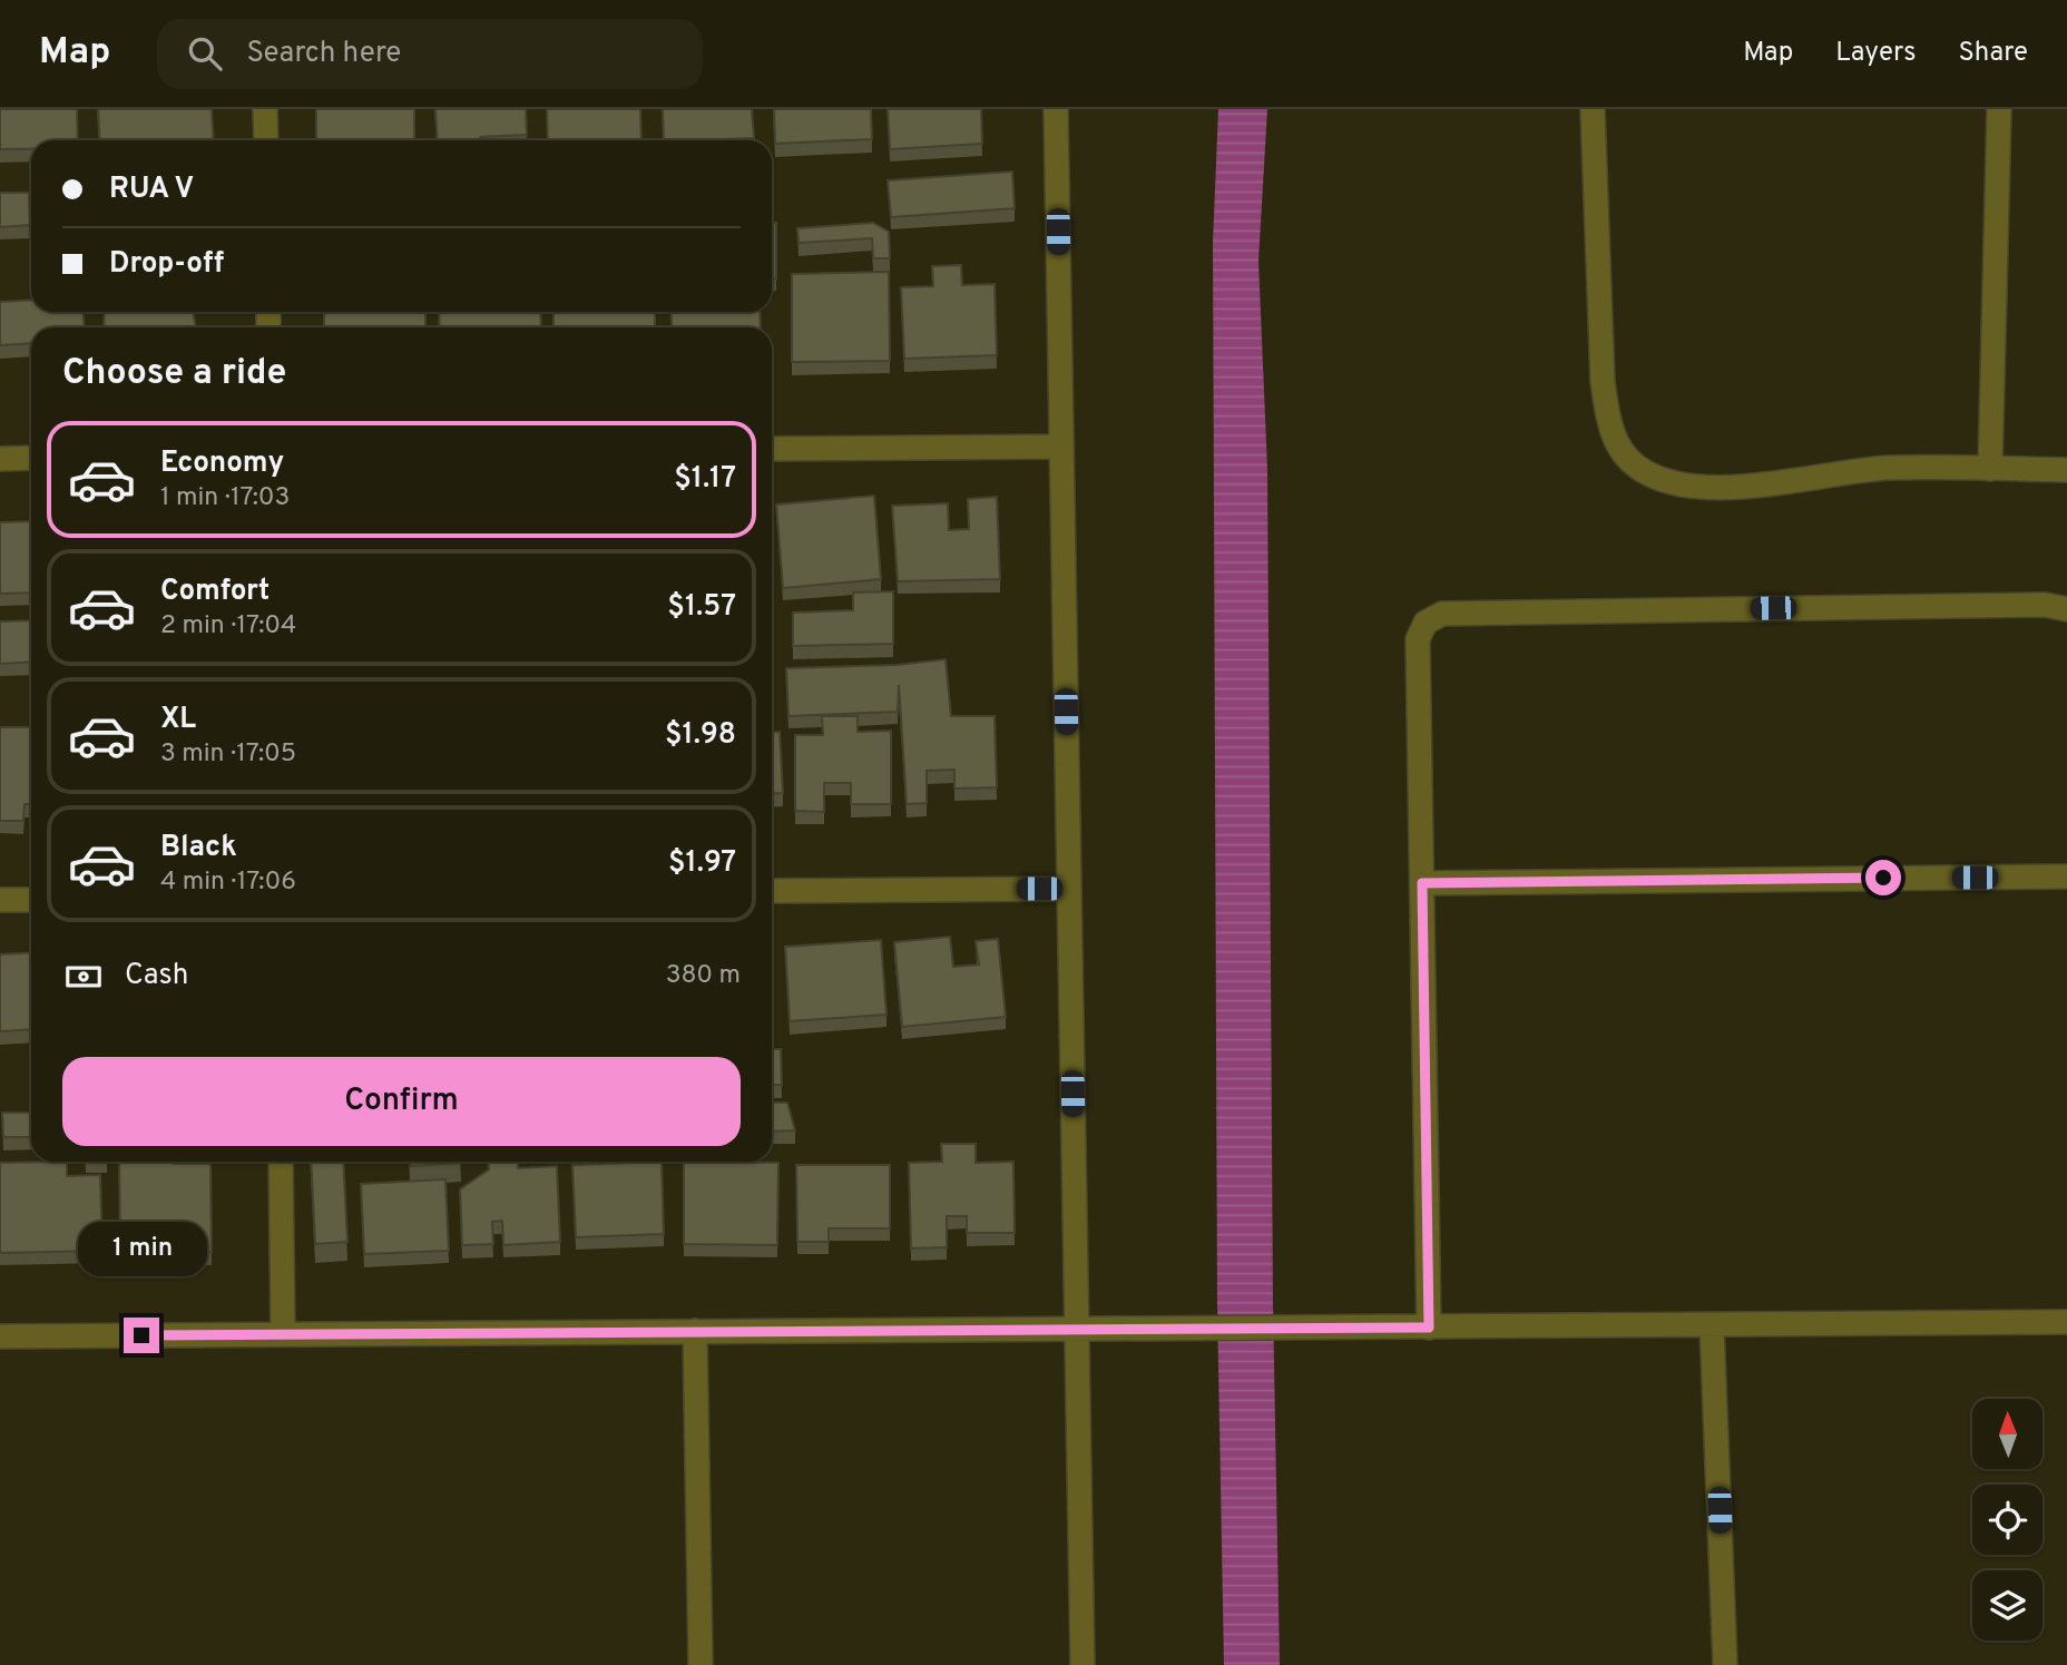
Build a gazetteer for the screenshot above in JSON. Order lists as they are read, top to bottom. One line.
{"north":"top","page":{"header":"Map","search":"Search here","nav":["Map","Layers","Share"],"banner":["RUA V","Drop-off"],"heading":"Choose a ride","list":[{"name":"Economy","note":"1 min · 17:03","value":"$1.17"},{"name":"Comfort","note":"2 min · 17:04","value":"$1.57"},{"name":"XL","note":"3 min · 17:05","value":"$1.98"},{"name":"Black","note":"4 min · 17:06","value":"$1.97"}],"pay":["Cash","380 m"],"buttons":"Confirm","bubble":"1 min"}}
